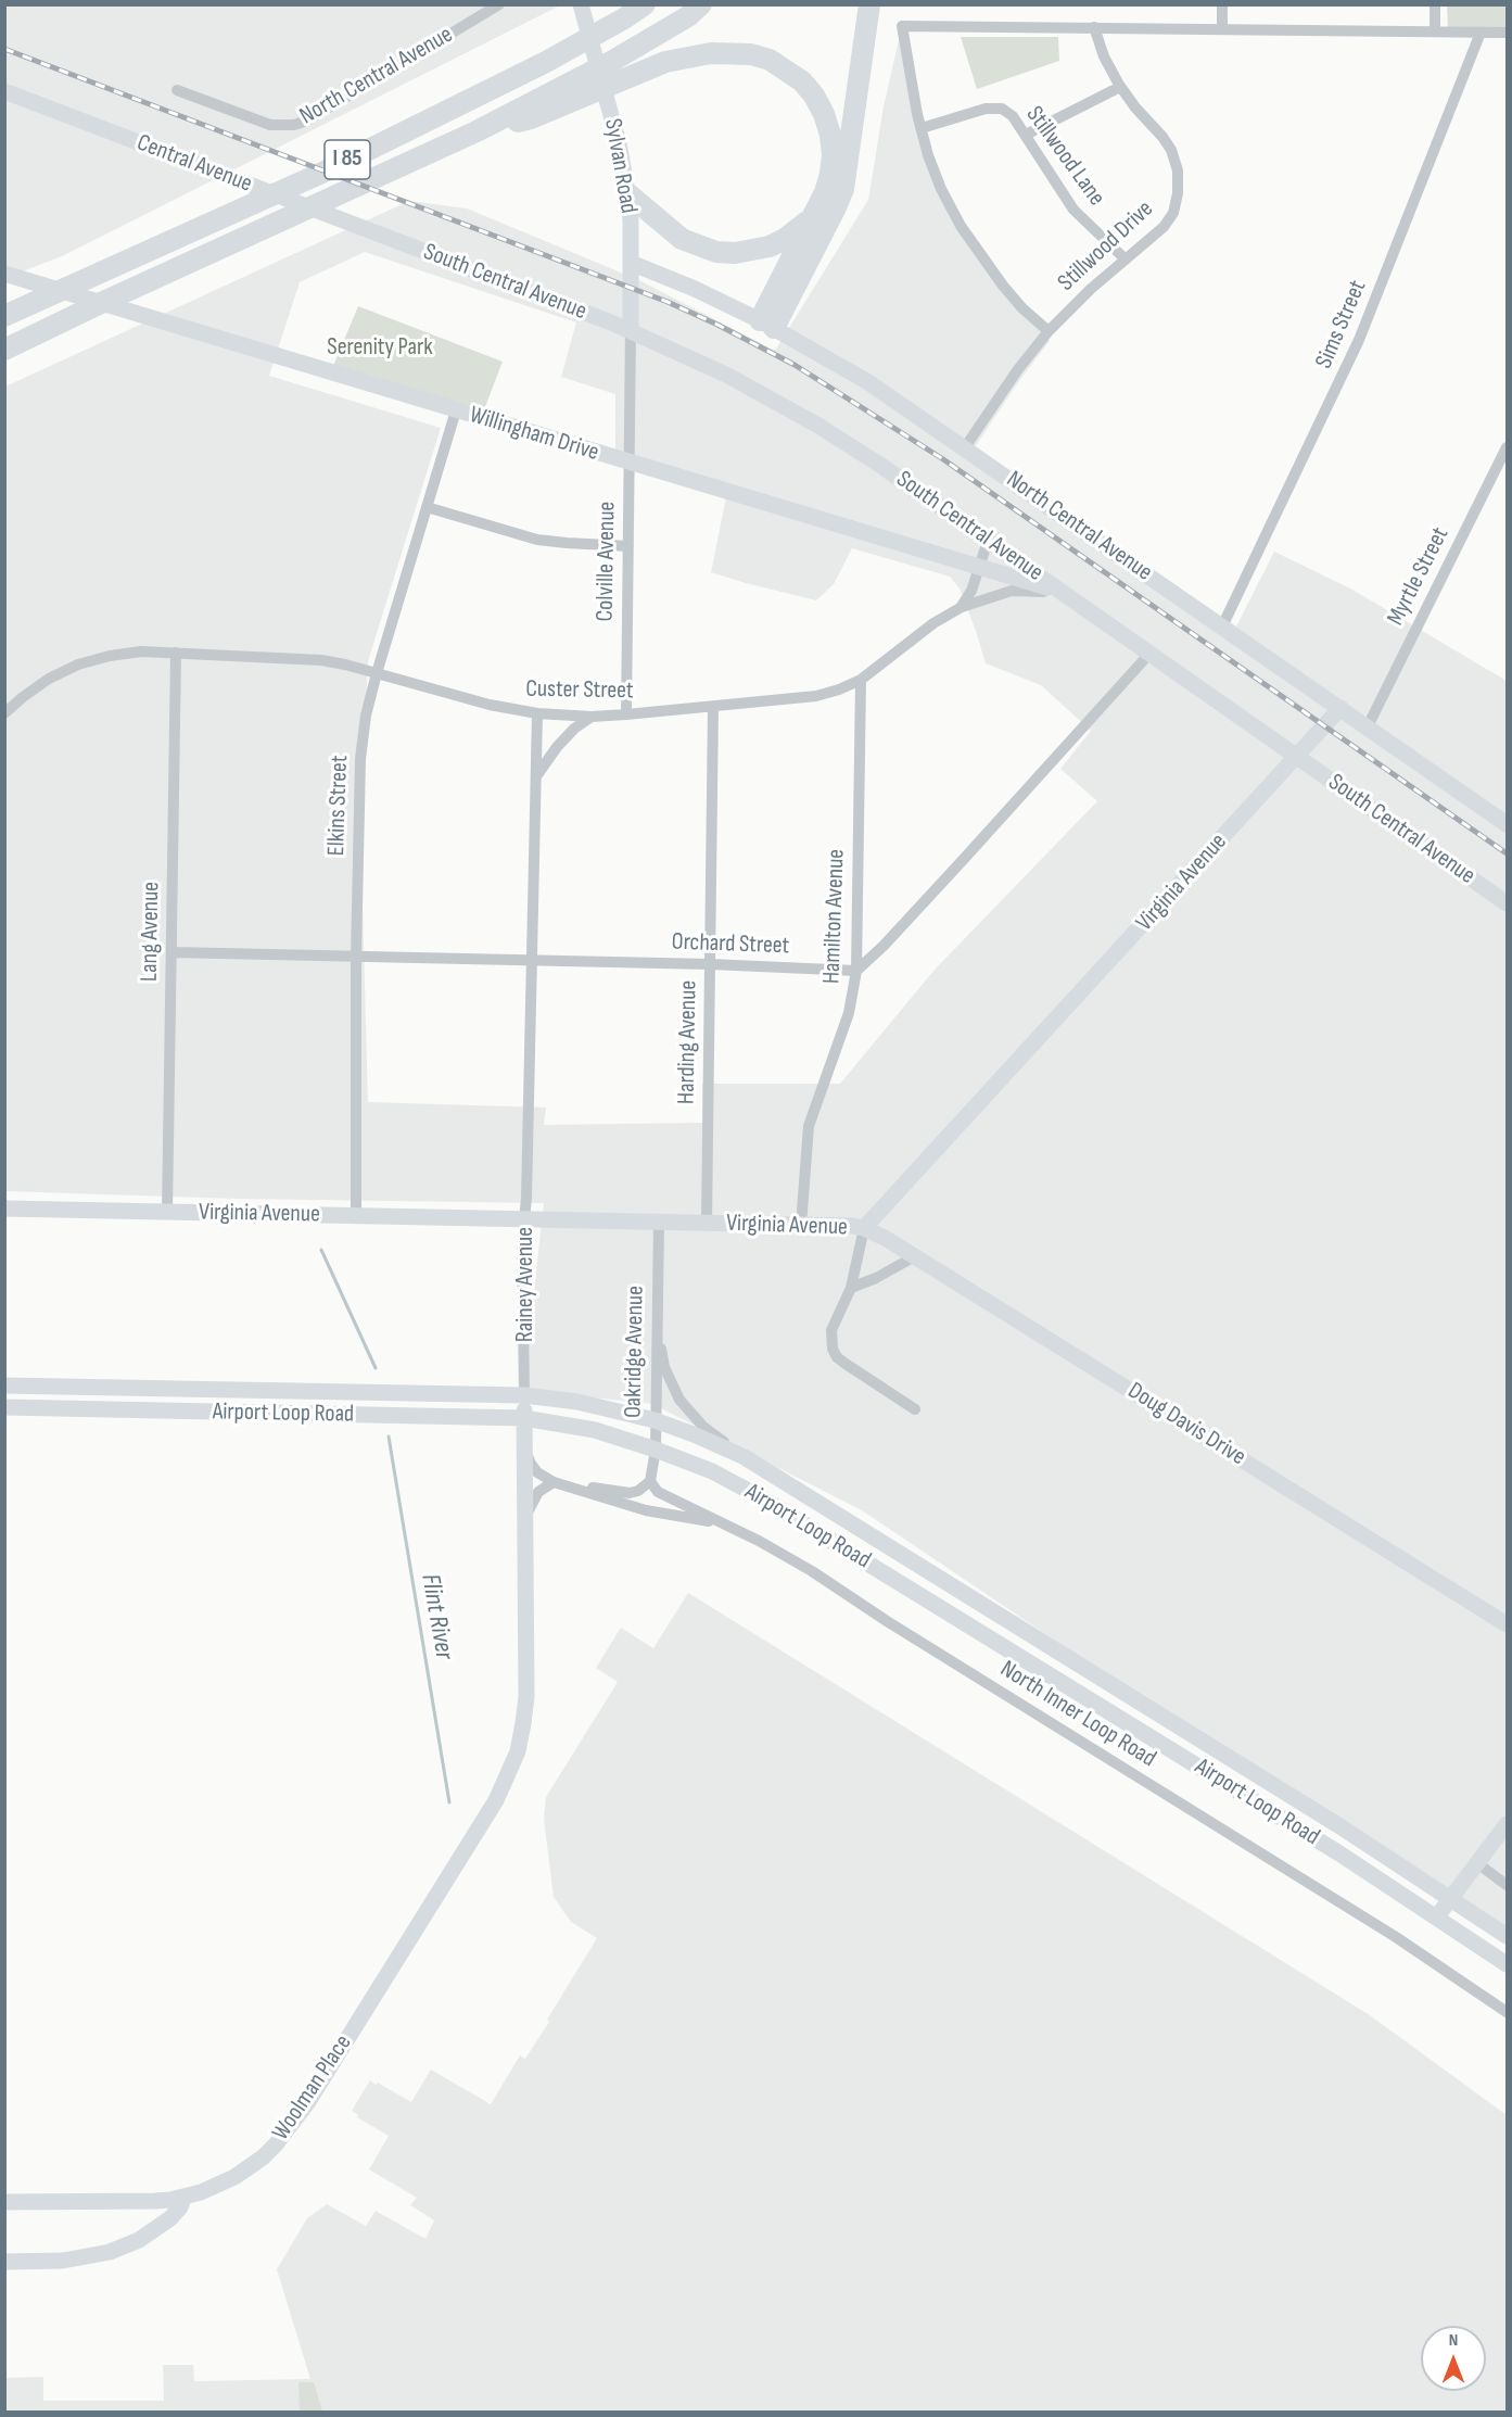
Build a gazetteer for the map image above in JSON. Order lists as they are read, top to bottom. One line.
{"streets":{"highway":["I 85"],"main road":["North Central Avenue","Central Avenue","Sylvan Road","South Central Avenue","Willingham Drive","Virginia Avenue","Rainey Avenue","Airport Loop Road","Doug Davis Drive","Woolman Place"],"street":["Stillwood Lane","Stillwood Drive","Sims Street","Colville Avenue","Myrtle Street","Custer Street","Elkins Street","Hamilton Avenue","Lang Avenue","Orchard Street","Harding Avenue","Oakridge Avenue","North Inner Loop Road"]},"crossings":[["North Central Avenue","Sylvan Road"],["North Central Avenue","Stillwood Drive"],["North Central Avenue","Sims Street"],["North Central Avenue","Myrtle Street"],["North Central Avenue","Virginia Avenue"],["Stillwood Lane","Stillwood Drive"],["Central Avenue","South Central Avenue"],["Sylvan Road","South Central Avenue"],["Sylvan Road","Colville Avenue"],["South Central Avenue","Willingham Drive"],["South Central Avenue","Colville Avenue"],["South Central Avenue","Custer Street"],["South Central Avenue","Virginia Avenue"],["Willingham Drive","Colville Avenue"],["Willingham Drive","Custer Street"],["Willingham Drive","Elkins Street"],["Colville Avenue","Custer Street"],["Custer Street","Elkins Street"],["Custer Street","Hamilton Avenue"],["Custer Street","Lang Avenue"],["Custer Street","Harding Avenue"],["Custer Street","Rainey Avenue"],["Elkins Street","Virginia Avenue"],["Elkins Street","Orchard Street"],["Virginia Avenue","Hamilton Avenue"],["Virginia Avenue","Lang Avenue"],["Virginia Avenue","Harding Avenue"],["Virginia Avenue","Rainey Avenue"],["Virginia Avenue","Oakridge Avenue"],["Virginia Avenue","Doug Davis Drive"],["Hamilton Avenue","Orchard Street"],["Lang Avenue","Orchard Street"],["Orchard Street","Harding Avenue"],["Orchard Street","Rainey Avenue"],["Rainey Avenue","Airport Loop Road"],["Rainey Avenue","North Inner Loop Road"],["Rainey Avenue","Woolman Place"],["Oakridge Avenue","Airport Loop Road"],["Oakridge Avenue","North Inner Loop Road"]],"water":["Flint River"],"parks":["Serenity Park"],"north":"top"}
